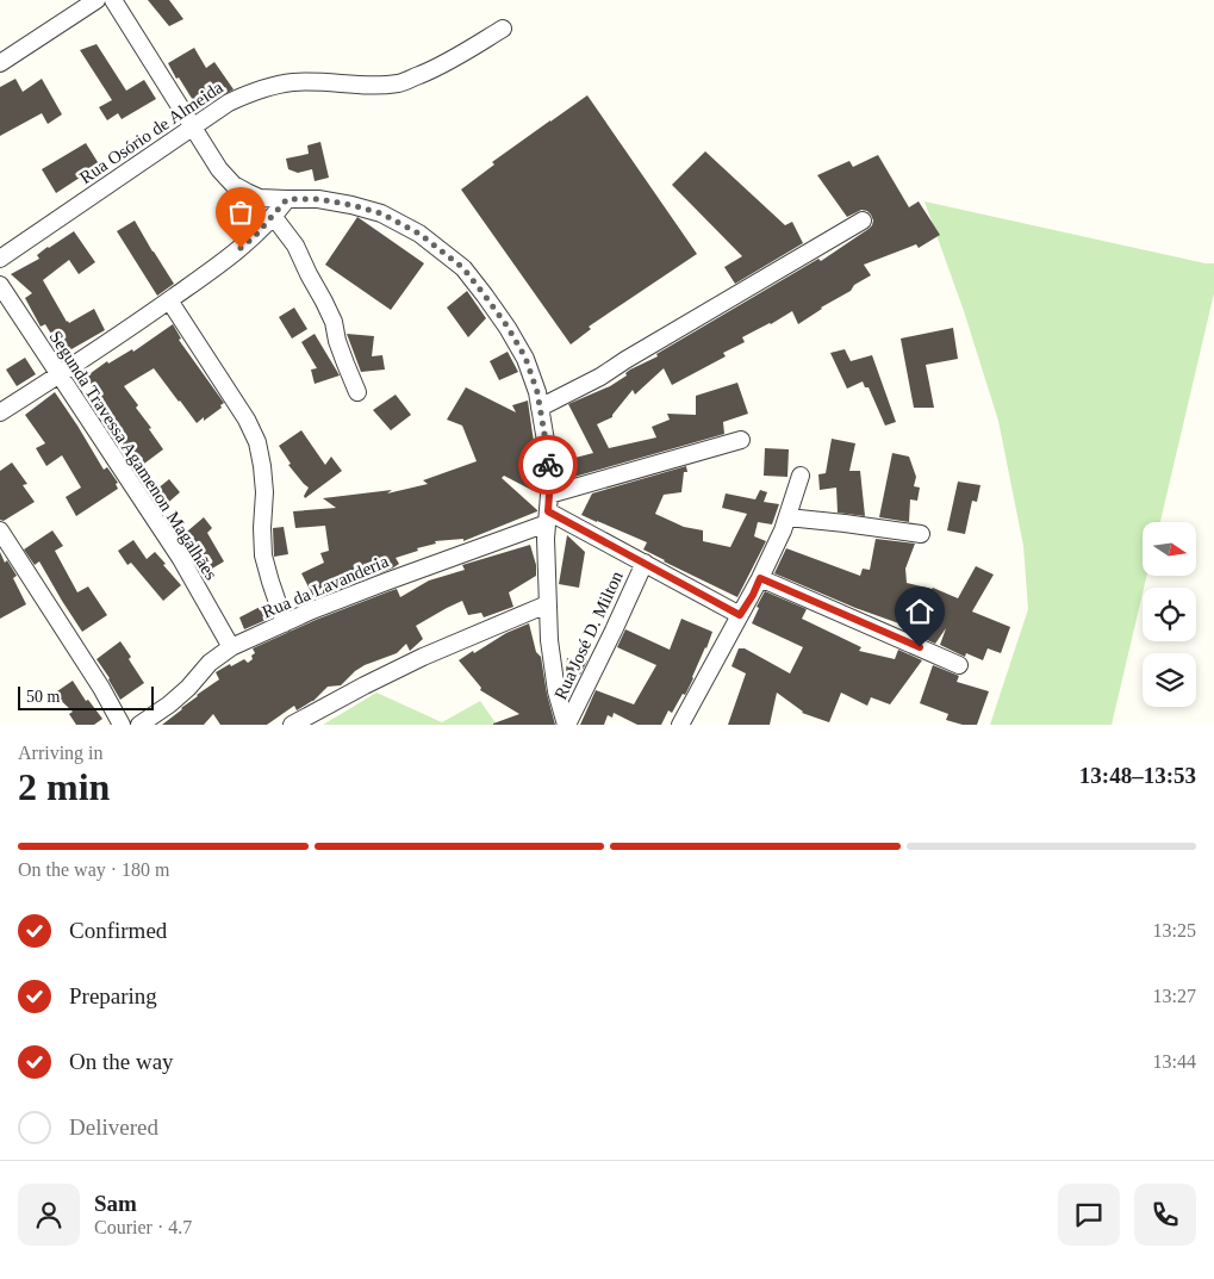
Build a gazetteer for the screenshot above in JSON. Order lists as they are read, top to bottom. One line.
{"streets":{"street":["Rua Osório de Almeida","Segunda Travessa Agamenon Magalhães","Rua da Lavanderia","Rua José D. Milton"]},"crossings":[["Segunda Travessa Agamenon Magalhães","Rua da Lavanderia"]],"scale_bar":"50 m","north":"right","page":{"scale":"50 m","heading":["2 min","Arriving in","13:48–13:53"],"panel":["Sam","Courier · 4.7"],"bar":"On the way · 180 m","list":[["Confirmed","13:25"],["Preparing","13:27"],["On the way","13:44"],"Delivered"]}}
